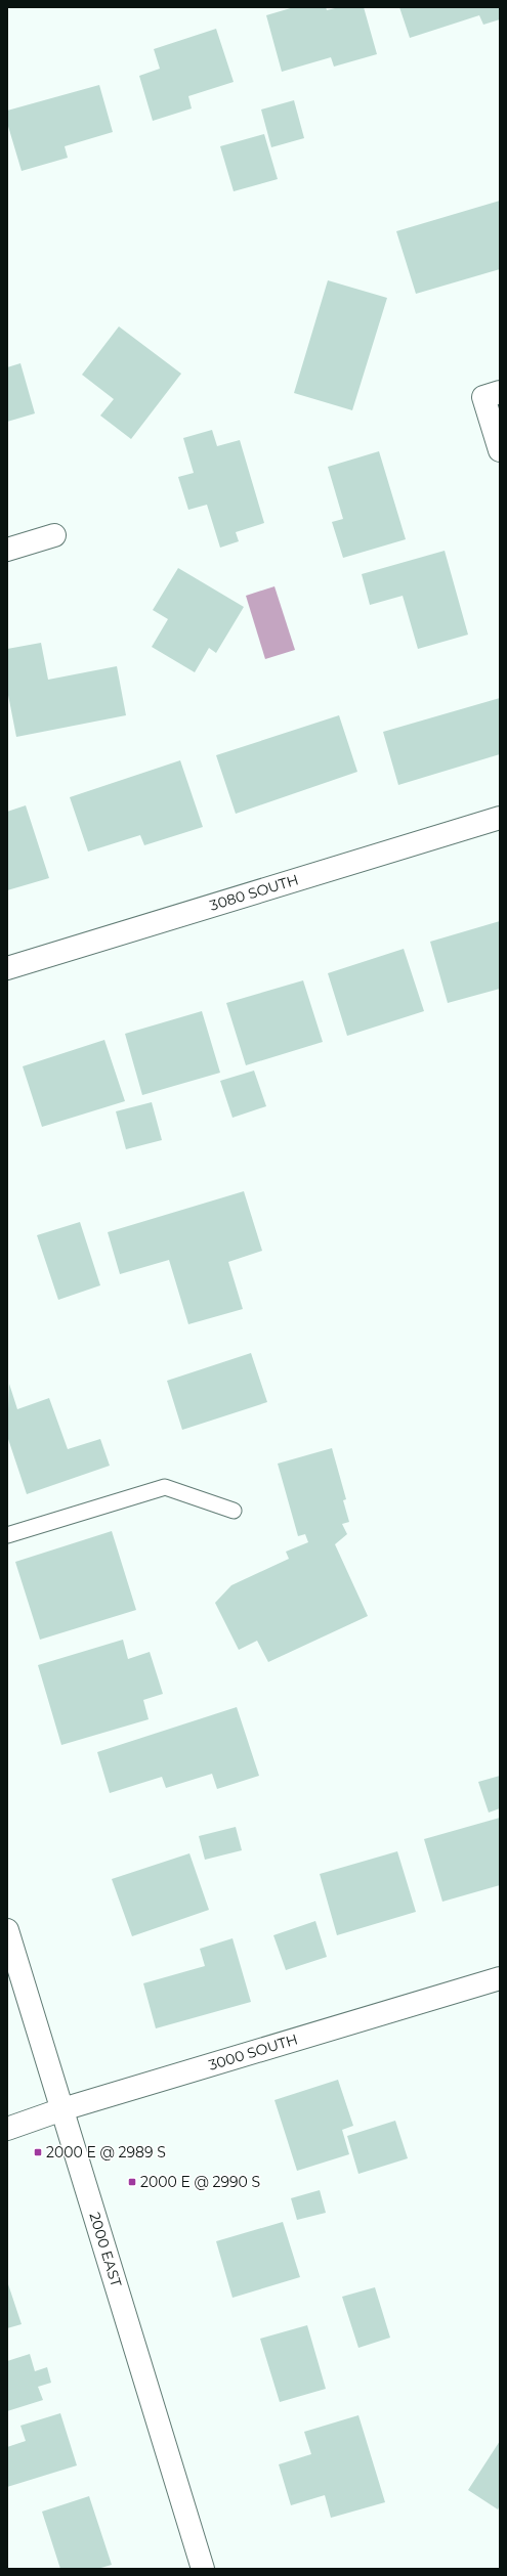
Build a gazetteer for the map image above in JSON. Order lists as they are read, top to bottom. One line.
{"streets":{"street":["3080 SOUTH","3000 SOUTH","2000 EAST"]},"crossings":[["3000 SOUTH","2000 EAST"]],"places":{"transit":["2000 E @ 2989 S","2000 E @ 2990 S"]}}
